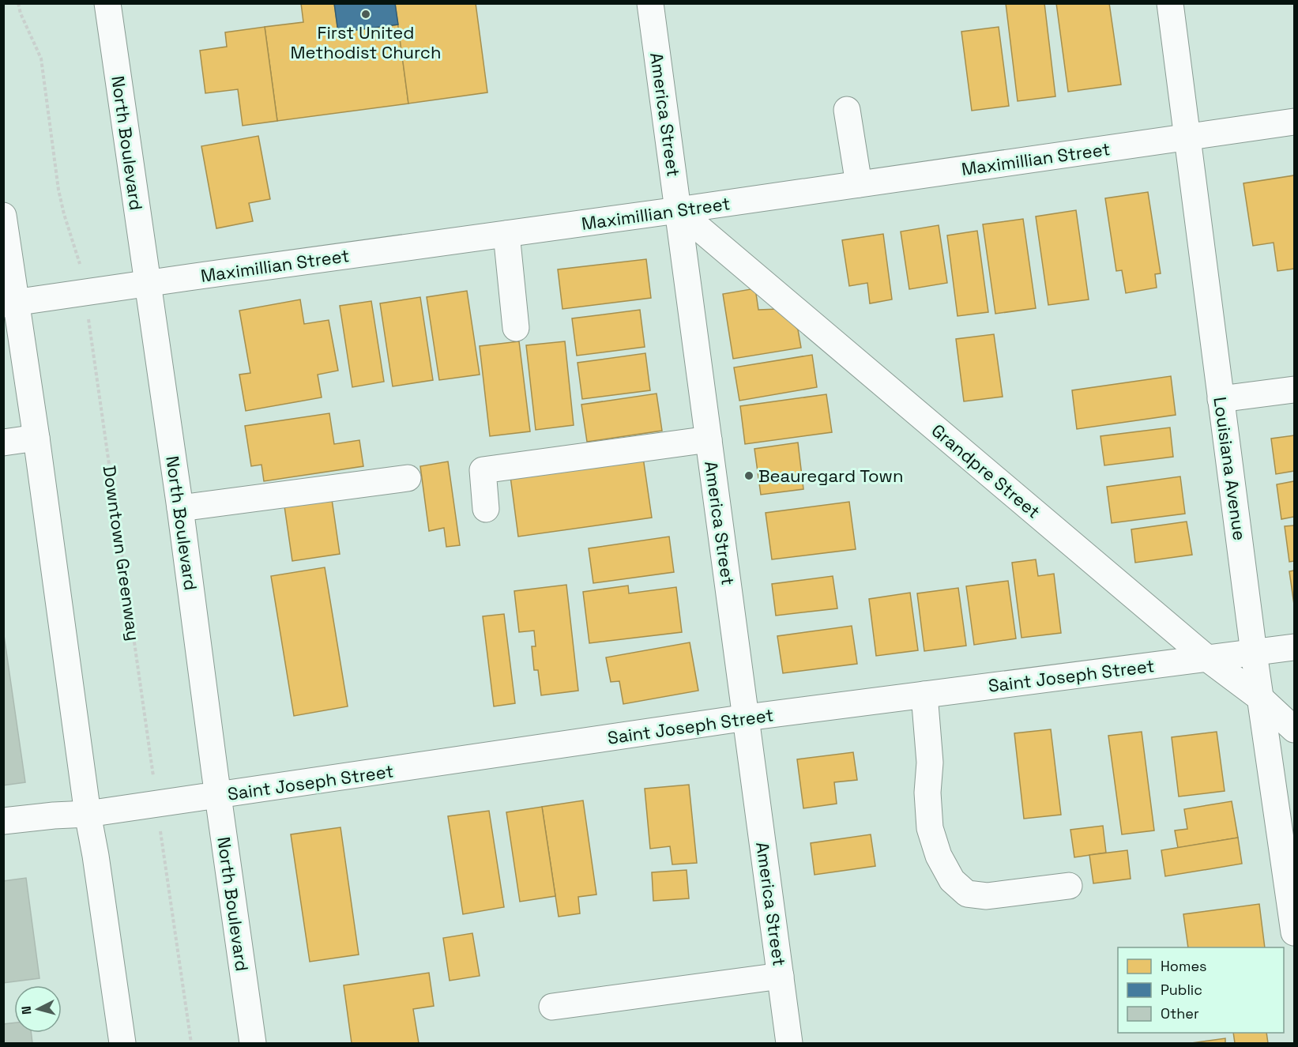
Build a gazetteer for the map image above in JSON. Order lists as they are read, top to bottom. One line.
{"streets":{"street":["America Street","North Boulevard","Maximillian Street","Louisiana Avenue","Grandpre Street","Saint Joseph Street"],"path":["Downtown Greenway"]},"crossings":[["America Street","Maximillian Street"],["America Street","Grandpre Street"],["America Street","Saint Joseph Street"],["North Boulevard","Maximillian Street"],["North Boulevard","Saint Joseph Street"],["Maximillian Street","Louisiana Avenue"],["Maximillian Street","Grandpre Street"],["Louisiana Avenue","Grandpre Street"],["Louisiana Avenue","Saint Joseph Street"],["Grandpre Street","Saint Joseph Street"]],"places":["First United Methodist Church","Beauregard Town"],"legend":["Homes","Public","Other"],"north":"left"}
